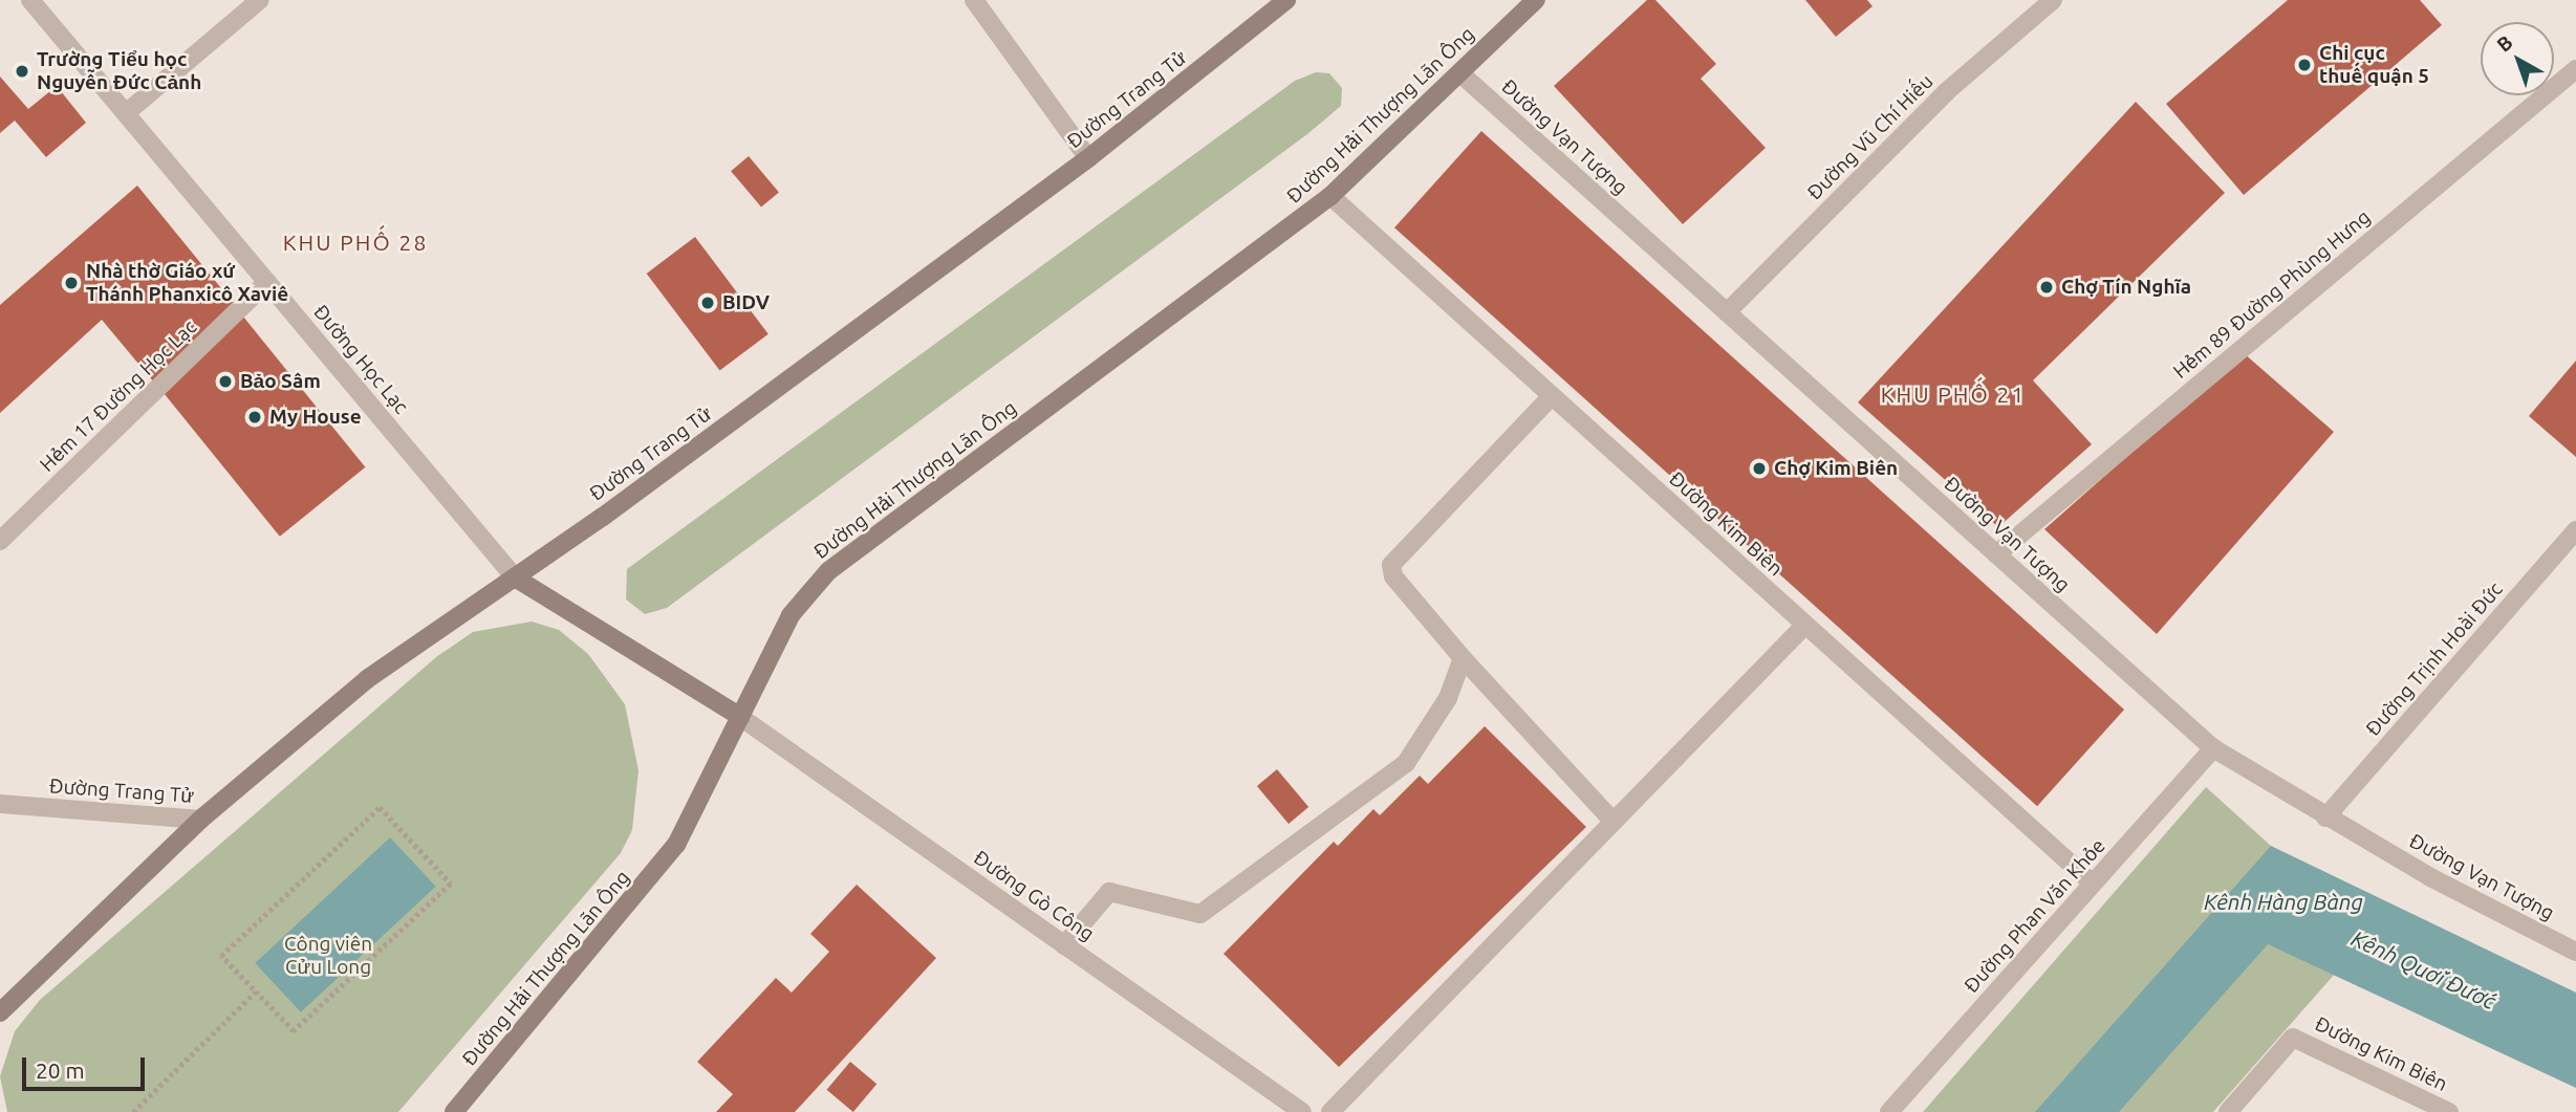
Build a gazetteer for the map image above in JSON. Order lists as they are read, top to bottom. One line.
{"streets":{"main road":["Đường Trang Tử","Đường Hải Thượng Lãn Ông"],"street":["Đường Vạn Tượng","Đường Vũ Chí Hiếu","Hẻm 89 Đường Phùng Hưng","Đường Học Lạc","Hẻm 17 Đường Học Lạc","Đường Kim Biên","Đường Trịnh Hoài Đức","Đường Gò Công","Đường Phan Văn Khỏe"]},"crossings":[["Đường Trang Tử","Đường Học Lạc"],["Đường Hải Thượng Lãn Ông","Đường Vạn Tượng"],["Đường Hải Thượng Lãn Ông","Đường Kim Biên"],["Đường Hải Thượng Lãn Ông","Đường Gò Công"],["Đường Vạn Tượng","Đường Vũ Chí Hiếu"],["Đường Vạn Tượng","Hẻm 89 Đường Phùng Hưng"],["Đường Vạn Tượng","Đường Trịnh Hoài Đức"],["Đường Vạn Tượng","Đường Phan Văn Khỏe"],["Đường Học Lạc","Hẻm 17 Đường Học Lạc"],["Đường Kim Biên","Đường Phan Văn Khỏe"]],"districts":["KHU PHỐ 28","KHU PHỐ 21"],"water":["Kênh Hàng Bàng","Kênh Quới Đước"],"parks":["Công viên Cửu Long"],"places":["Chi cục thuế quận 5","Trường Tiểu học Nguyễn Đức Cảnh","Nhà thờ Giáo xứ Thánh Phanxicô Xaviê","Chợ Tín Nghĩa","BIDV","Bảo Sâm","My House","Chợ Kim Biên"],"scale_bar":"20 m","north":"top left"}
